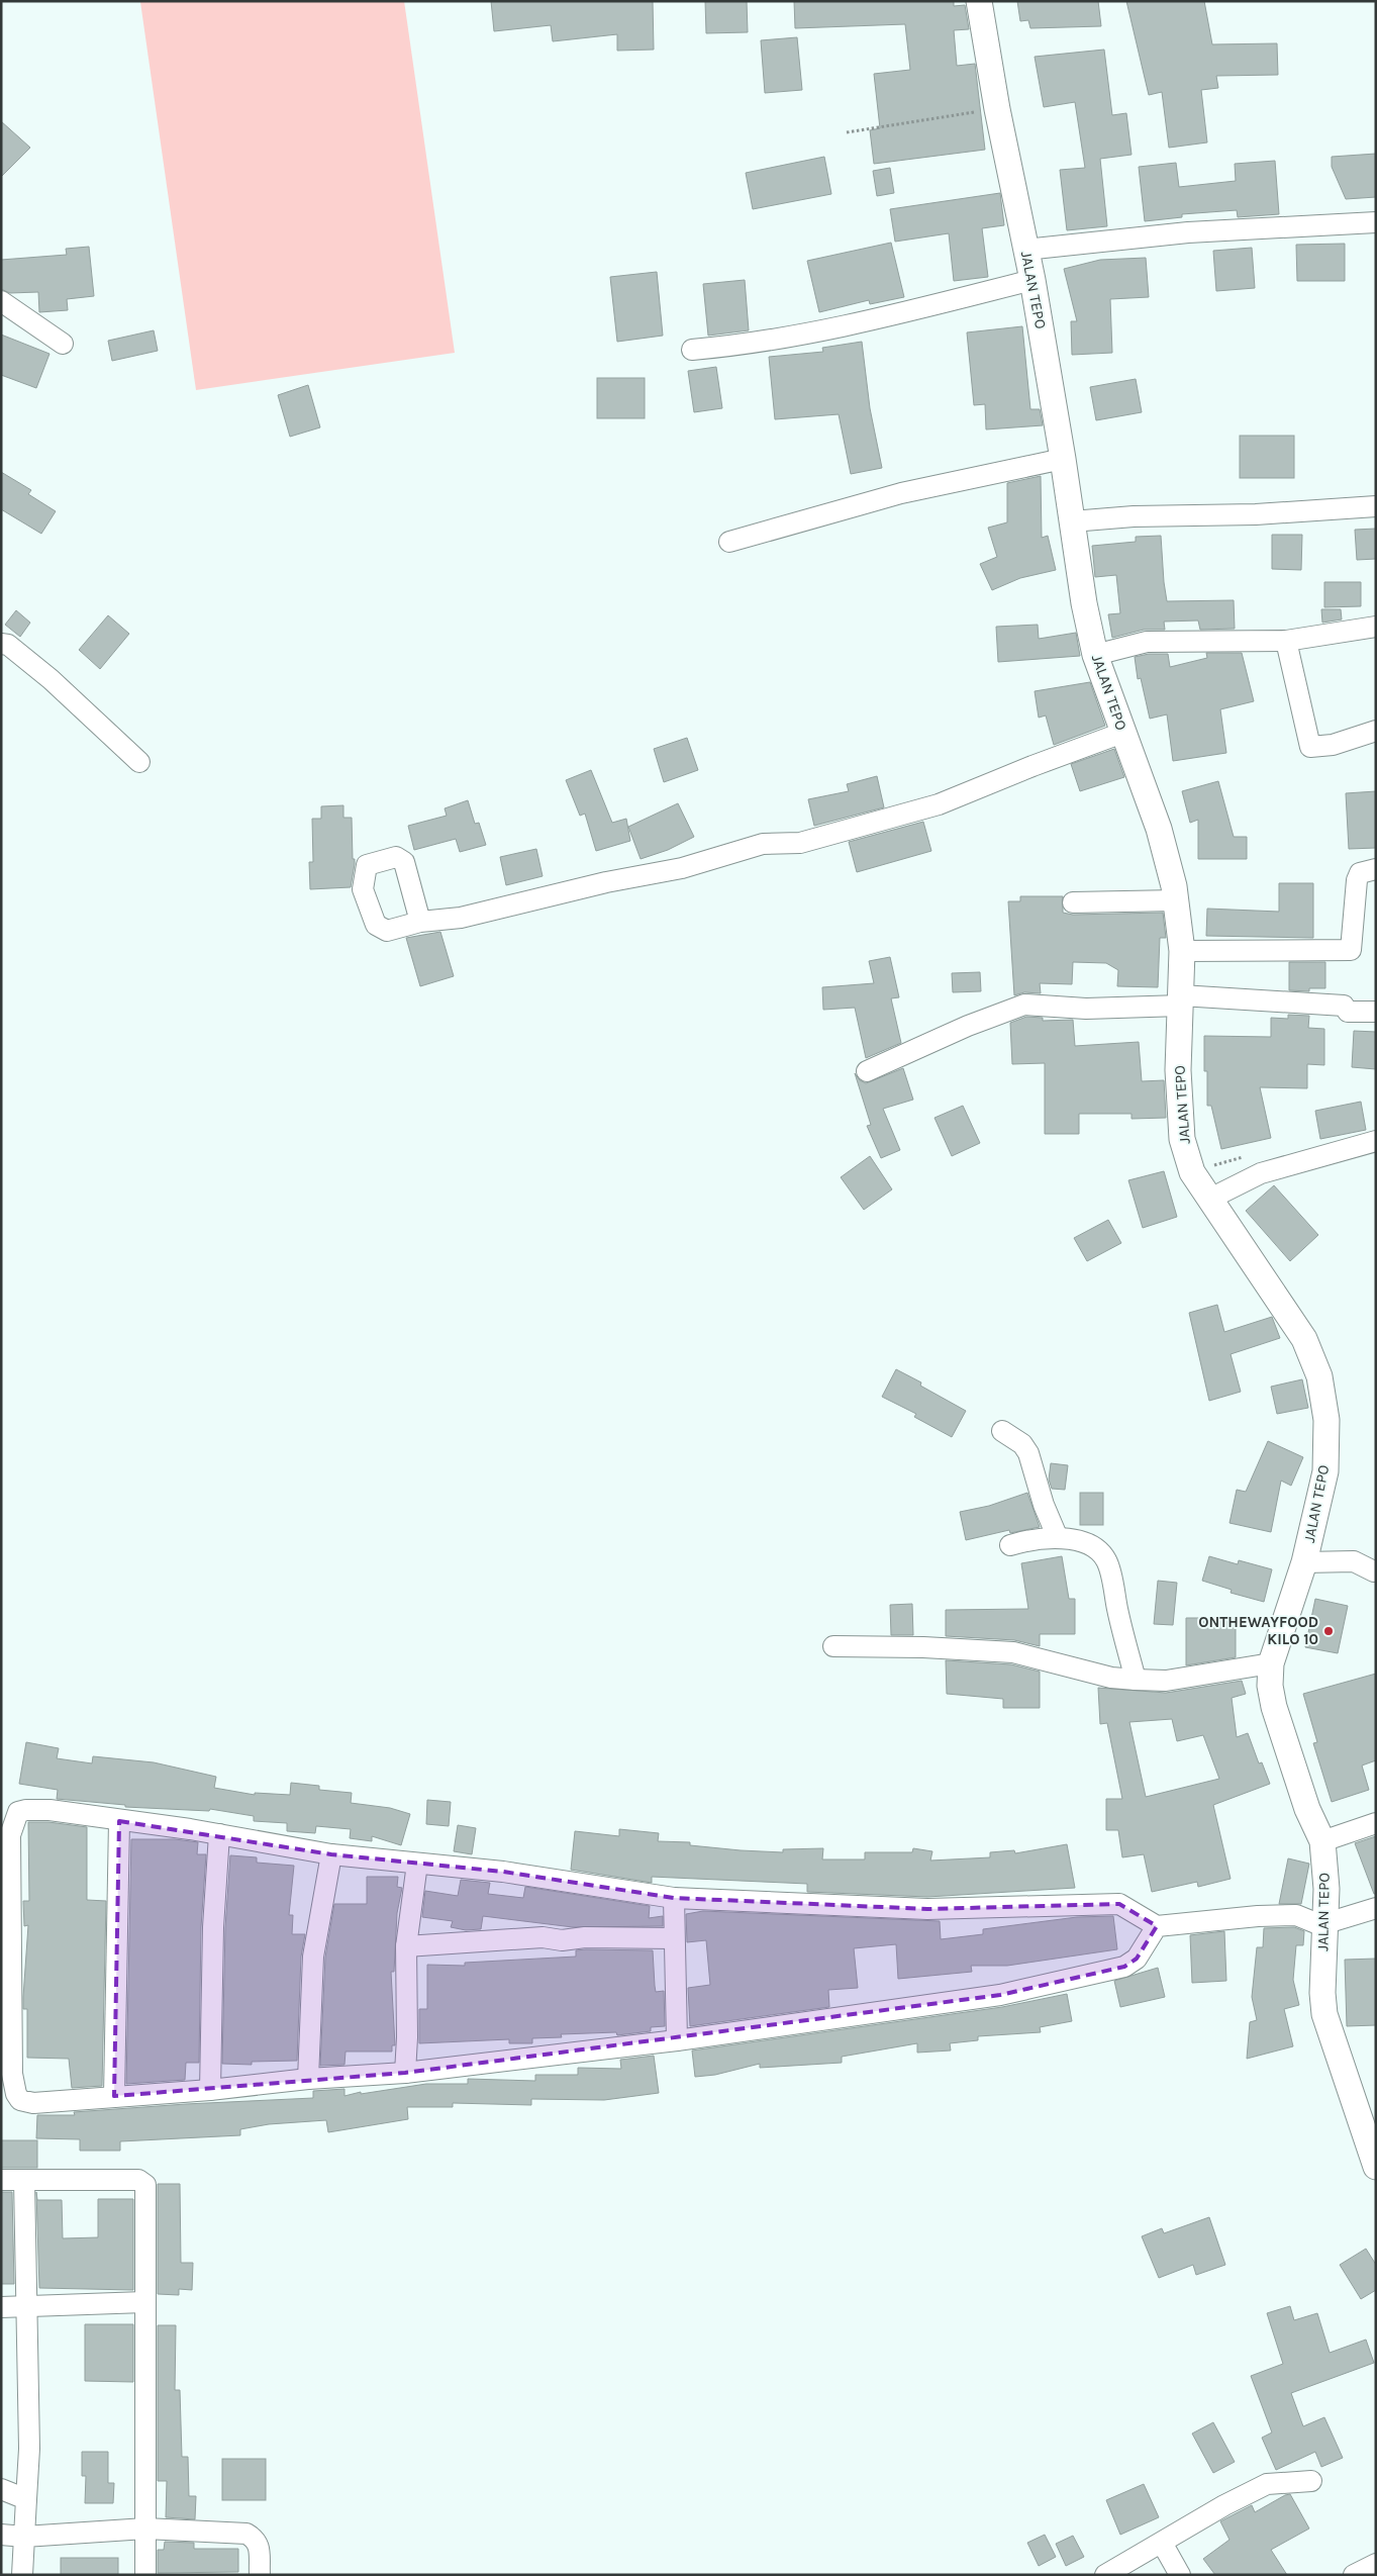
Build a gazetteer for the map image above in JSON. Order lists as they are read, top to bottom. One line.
{"streets":{"street":["JALAN TEPO"]},"places":["ONTHEWAYFOOD KILO 10"]}
